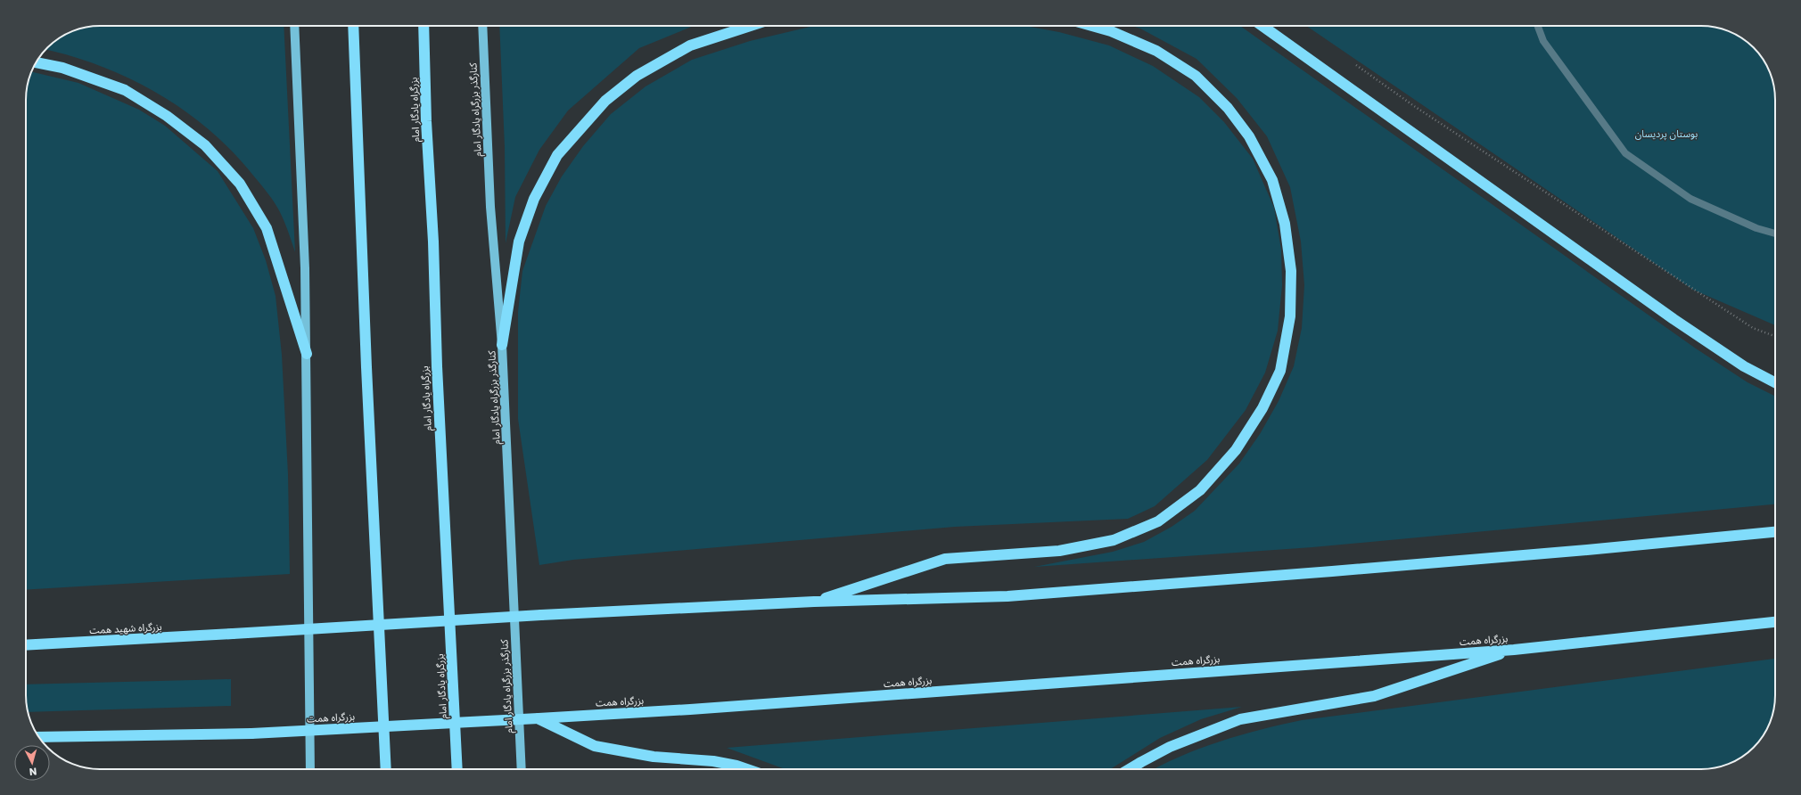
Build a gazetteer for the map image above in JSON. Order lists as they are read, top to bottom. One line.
{"streets":{"highway":["بزرگراه یادگار امام","بزرگراه شهید همت","بزرگراه همت"],"main road":["کنارگذر بزرگراه یادگار امام"]},"parks":["بوستان پردیسان"],"north":"bottom"}
